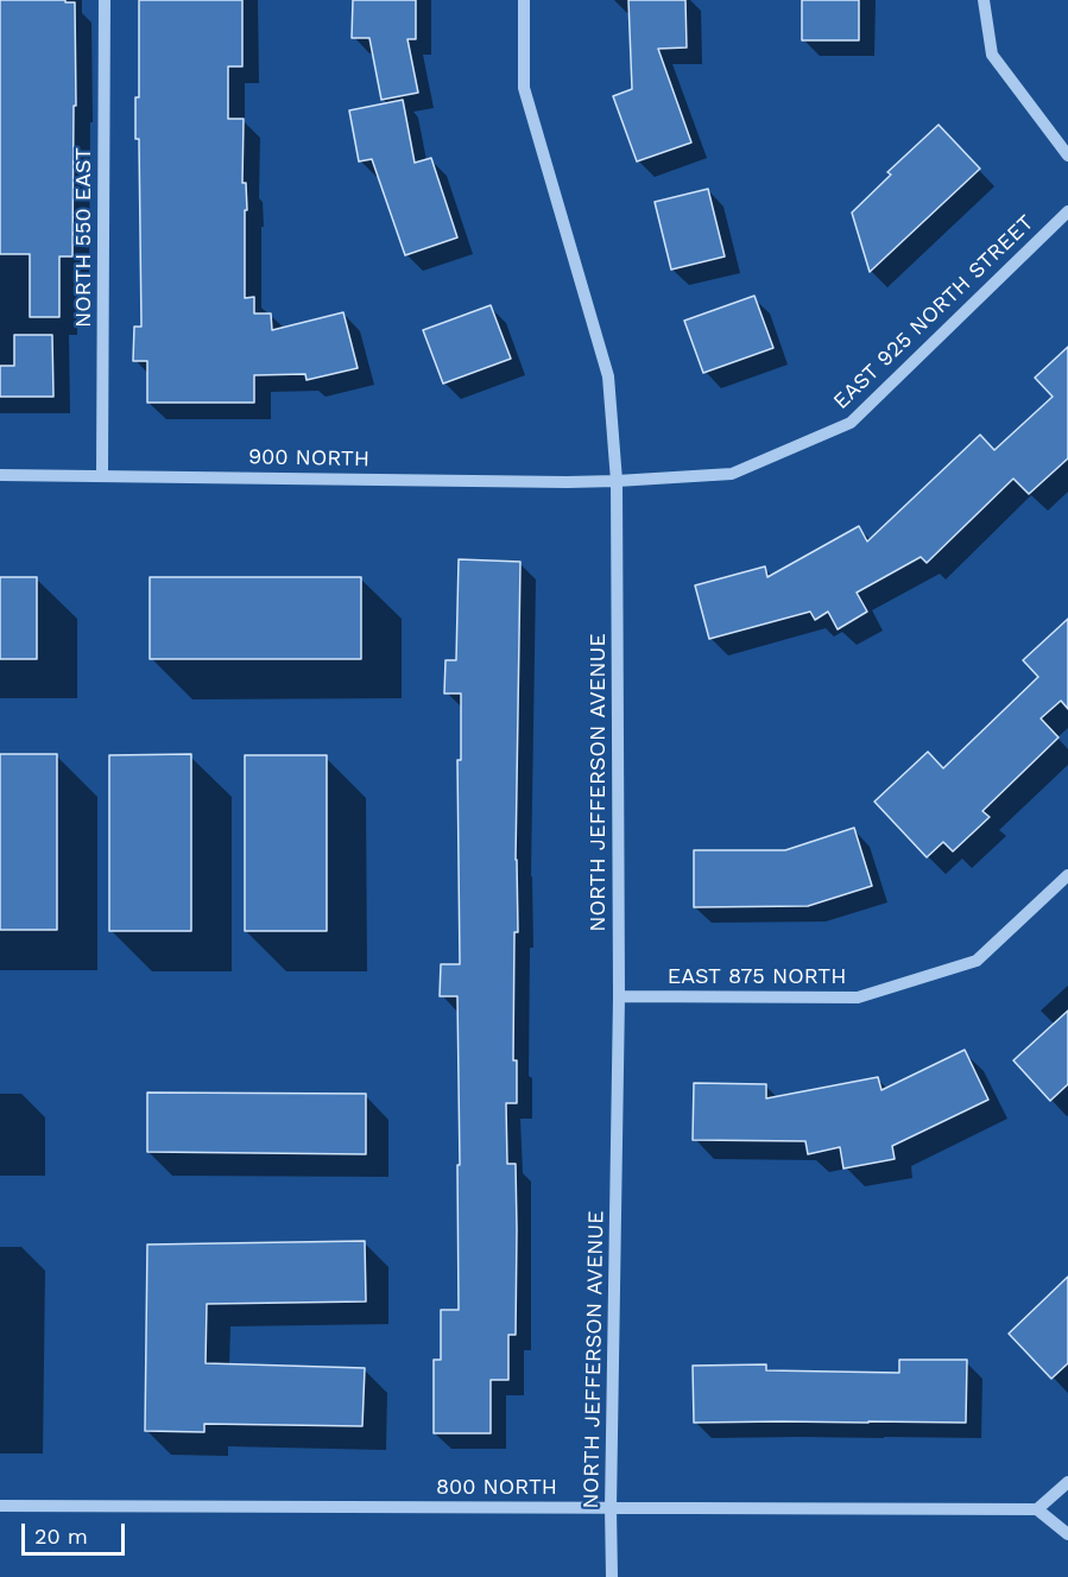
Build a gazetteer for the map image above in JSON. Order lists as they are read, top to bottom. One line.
{"streets":{"street":["NORTH 550 EAST","EAST 925 NORTH STREET","900 NORTH","NORTH JEFFERSON AVENUE","EAST 875 NORTH","800 NORTH"]},"crossings":[["NORTH 550 EAST","900 NORTH"],["EAST 925 NORTH STREET","900 NORTH"],["EAST 925 NORTH STREET","NORTH JEFFERSON AVENUE"],["900 NORTH","NORTH JEFFERSON AVENUE"],["NORTH JEFFERSON AVENUE","EAST 875 NORTH"],["NORTH JEFFERSON AVENUE","800 NORTH"]],"scale_bar":"20 m"}
